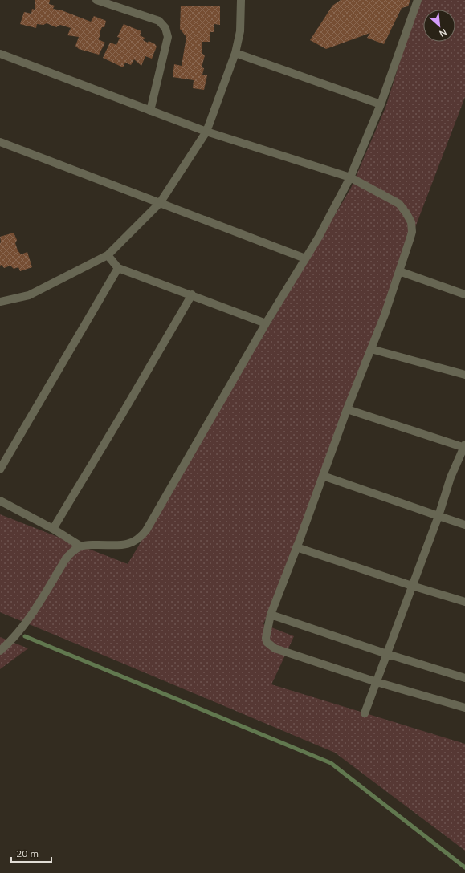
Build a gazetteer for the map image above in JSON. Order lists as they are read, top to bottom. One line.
{"scale_bar":"20 m","north":"bottom right"}
